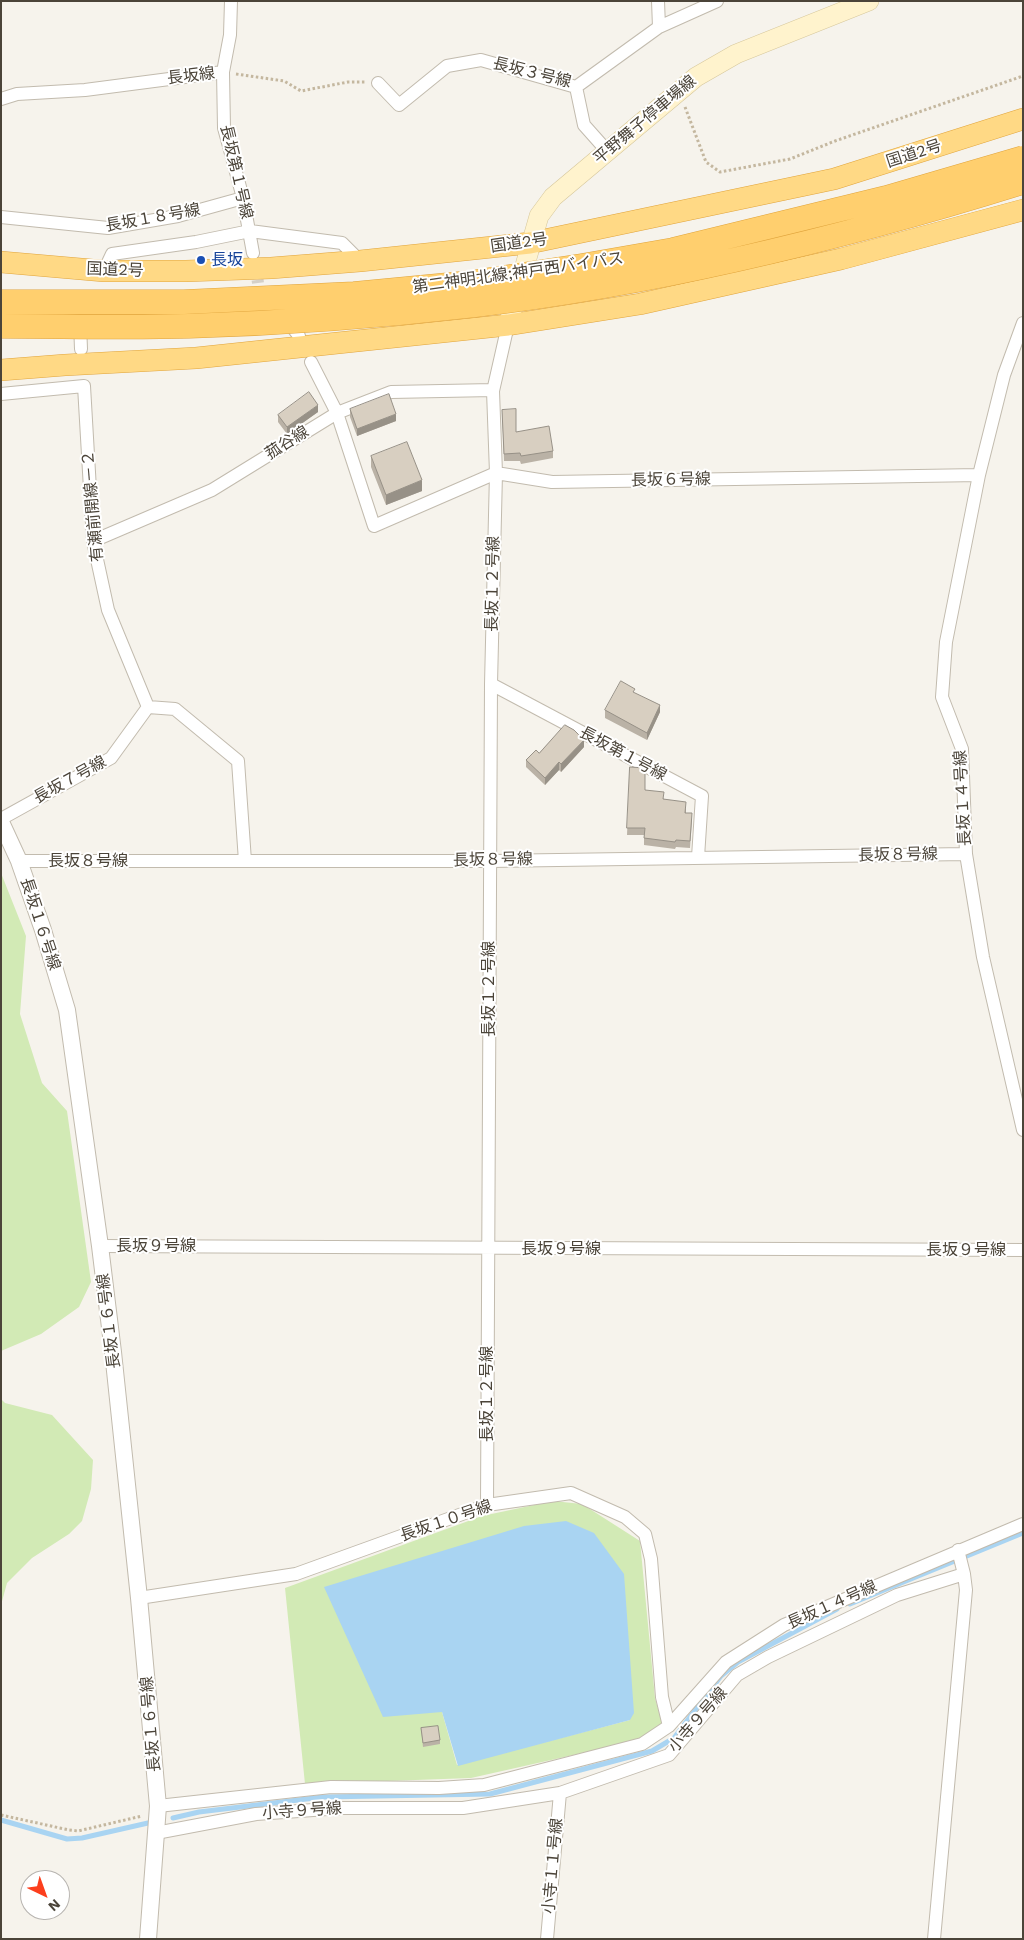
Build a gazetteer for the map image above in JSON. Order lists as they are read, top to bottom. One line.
{"streets":{"highway":["国道2号","第二神明北線;神戸西バイパス"],"main road":["平野舞子停車場線"],"street":["長坂３号線","長坂線","長坂第１号線","長坂１８号線","菰谷線","長坂６号線","有瀬前開線－２","長坂１２号線","長坂７号線","長坂１４号線","長坂８号線","長坂１６号線","長坂９号線","長坂１０号線","小寺９号線","小寺１１号線"]},"crossings":[["長坂３号線","長坂線"],["長坂線","長坂第１号線"],["平野舞子停車場線","国道2号"],["平野舞子停車場線","長坂１２号線"],["長坂第１号線","長坂１８号線"],["長坂第１号線","長坂１２号線"],["長坂第１号線","長坂８号線"],["菰谷線","有瀬前開線－２"],["菰谷線","長坂１２号線"],["長坂６号線","長坂１２号線"],["長坂６号線","長坂１４号線"],["有瀬前開線－２","長坂７号線"],["長坂１２号線","長坂８号線"],["長坂１２号線","長坂９号線"],["長坂１２号線","長坂１０号線"],["長坂７号線","長坂１６号線"],["長坂１４号線","長坂８号線"],["長坂１４号線","長坂１０号線"],["長坂１４号線","小寺９号線"],["長坂８号線","長坂１６号線"],["長坂１６号線","長坂９号線"],["長坂１６号線","長坂１０号線"],["長坂１６号線","小寺９号線"],["小寺９号線","小寺１１号線"]],"places":["長坂"],"north":"bottom right"}
